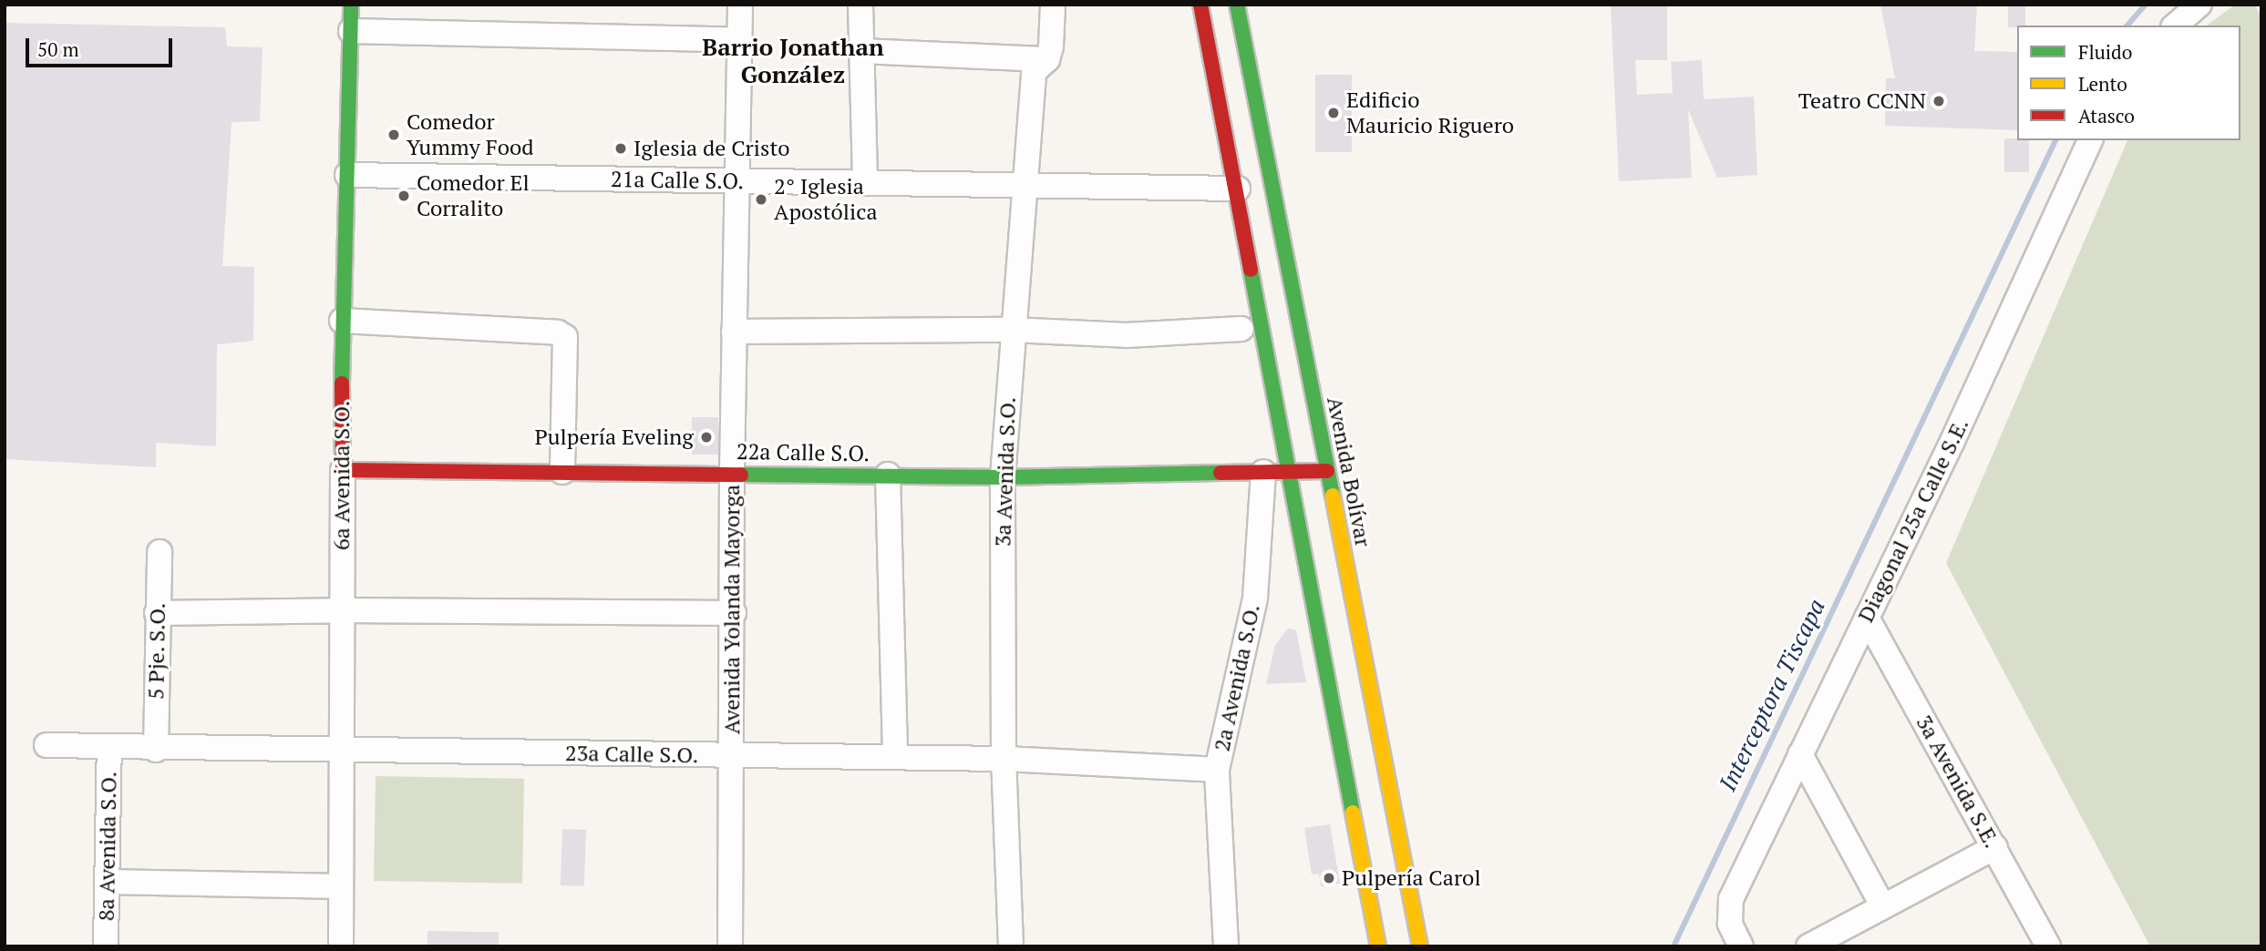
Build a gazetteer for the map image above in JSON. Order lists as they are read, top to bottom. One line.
{"streets":{"main road":["22a Calle S.O.","Avenida Bolívar","6a Avenida S.O."],"street":["21a Calle S.O.","3a Avenida S.O.","Diagonal 25a Calle S.E.","Avenida Yolanda Mayorga","5 Pje. S.O.","2a Avenida S.O.","23a Calle S.O.","3a Avenida S.E.","8a Avenida S.O."]},"crossings":[["21a Calle S.O.","3a Avenida S.O."],["21a Calle S.O.","6a Avenida S.O."],["21a Calle S.O.","Avenida Yolanda Mayorga"],["22a Calle S.O.","3a Avenida S.O."],["22a Calle S.O.","6a Avenida S.O."],["22a Calle S.O.","Avenida Yolanda Mayorga"],["22a Calle S.O.","2a Avenida S.O."],["3a Avenida S.O.","23a Calle S.O."],["6a Avenida S.O.","23a Calle S.O."],["Diagonal 25a Calle S.E.","3a Avenida S.E."],["Avenida Yolanda Mayorga","23a Calle S.O."],["5 Pje. S.O.","23a Calle S.O."],["2a Avenida S.O.","23a Calle S.O."],["23a Calle S.O.","8a Avenida S.O."]],"districts":["Barrio Jonathan González"],"water":["Interceptora Tiscapa"],"places":["Teatro CCNN","Edificio Mauricio Riguero","Comedor Yummy Food","Iglesia de Cristo","Comedor El Corralito","2° Iglesia Apostólica","Pulpería Eveling","Pulpería Carol"],"legend":["Fluido","Lento","Atasco"],"scale_bar":"50 m"}
